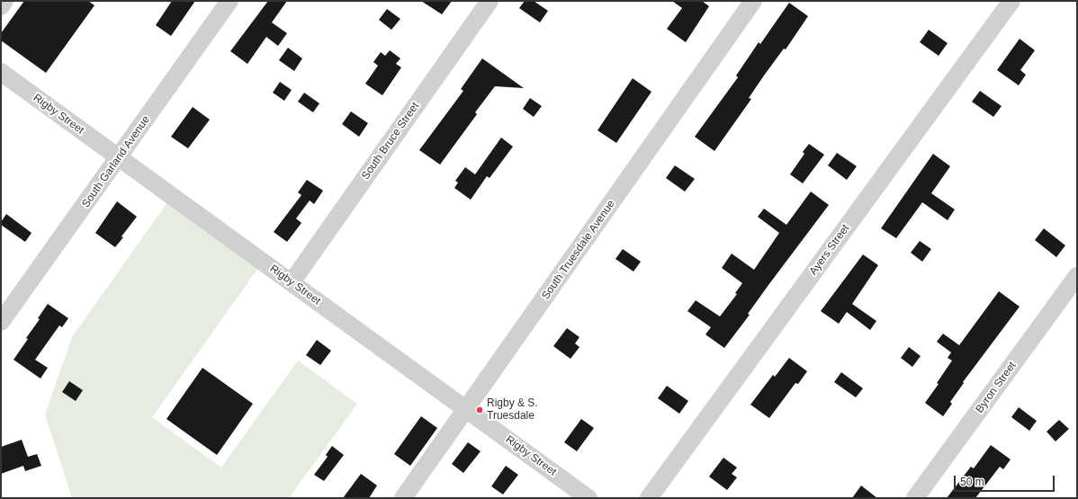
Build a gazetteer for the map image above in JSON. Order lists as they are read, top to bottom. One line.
{"streets":{"street":["Rigby Street","South Bruce Street","South Garland Avenue","South Truesdale Avenue","Ayers Street","Byron Street"]},"crossings":[["Rigby Street","South Bruce Street"],["Rigby Street","South Garland Avenue"],["Rigby Street","South Truesdale Avenue"]],"places":["Rigby & S. Truesdale"],"scale_bar":"50 m"}
